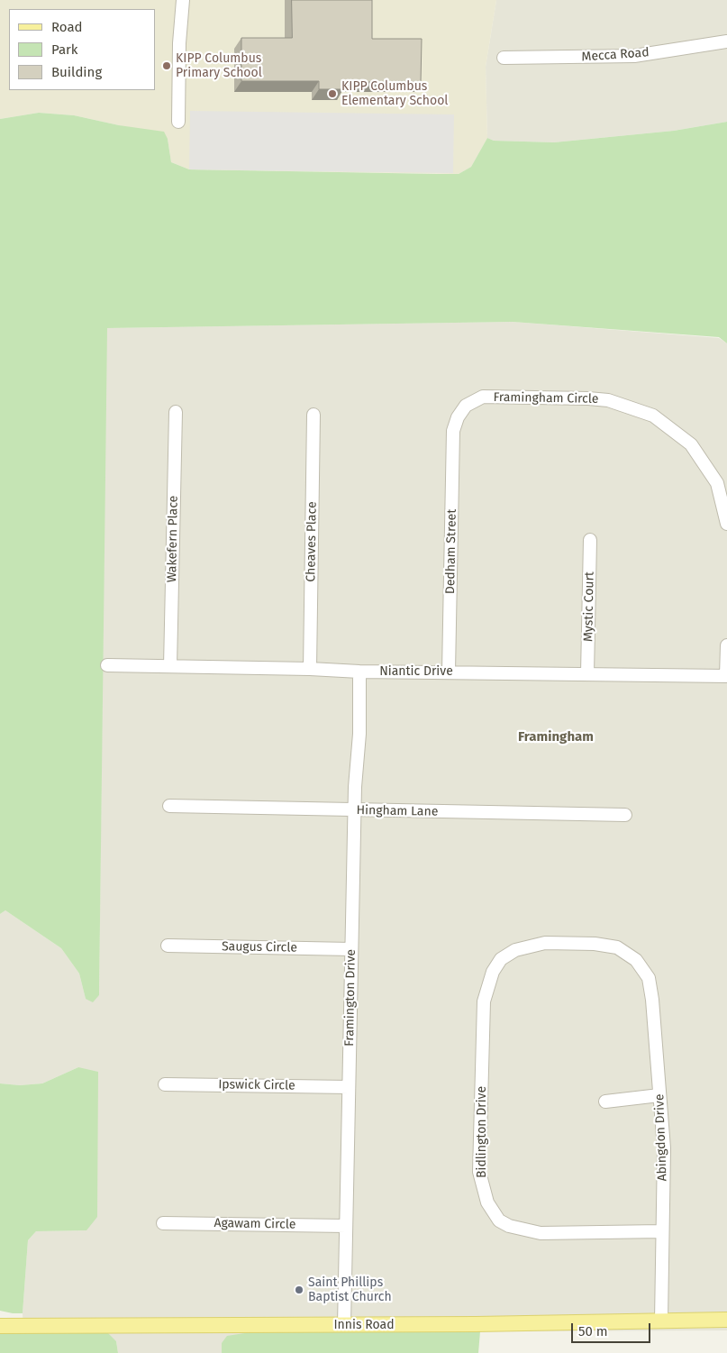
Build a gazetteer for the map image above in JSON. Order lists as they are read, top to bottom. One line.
{"streets":{"main road":["Innis Road"],"street":["Mecca Road","Framingham Circle","Wakefern Place","Cheaves Place","Dedham Street","Mystic Court","Niantic Drive","Hingham Lane","Saugus Circle","Framington Drive","Ipswick Circle","Bidlington Drive","Abingdon Drive","Agawam Circle"]},"crossings":[["Framingham Circle","Dedham Street"],["Wakefern Place","Niantic Drive"],["Cheaves Place","Niantic Drive"],["Dedham Street","Niantic Drive"],["Mystic Court","Niantic Drive"],["Niantic Drive","Framington Drive"],["Hingham Lane","Framington Drive"],["Saugus Circle","Framington Drive"],["Framington Drive","Ipswick Circle"],["Framington Drive","Agawam Circle"],["Framington Drive","Innis Road"],["Bidlington Drive","Abingdon Drive"],["Abingdon Drive","Innis Road"]],"districts":["Framingham"],"places":["KIPP Columbus Primary School","KIPP Columbus Elementary School","Saint Phillips Baptist Church"],"legend":["Road","Park","Building"],"scale_bar":"50 m"}
